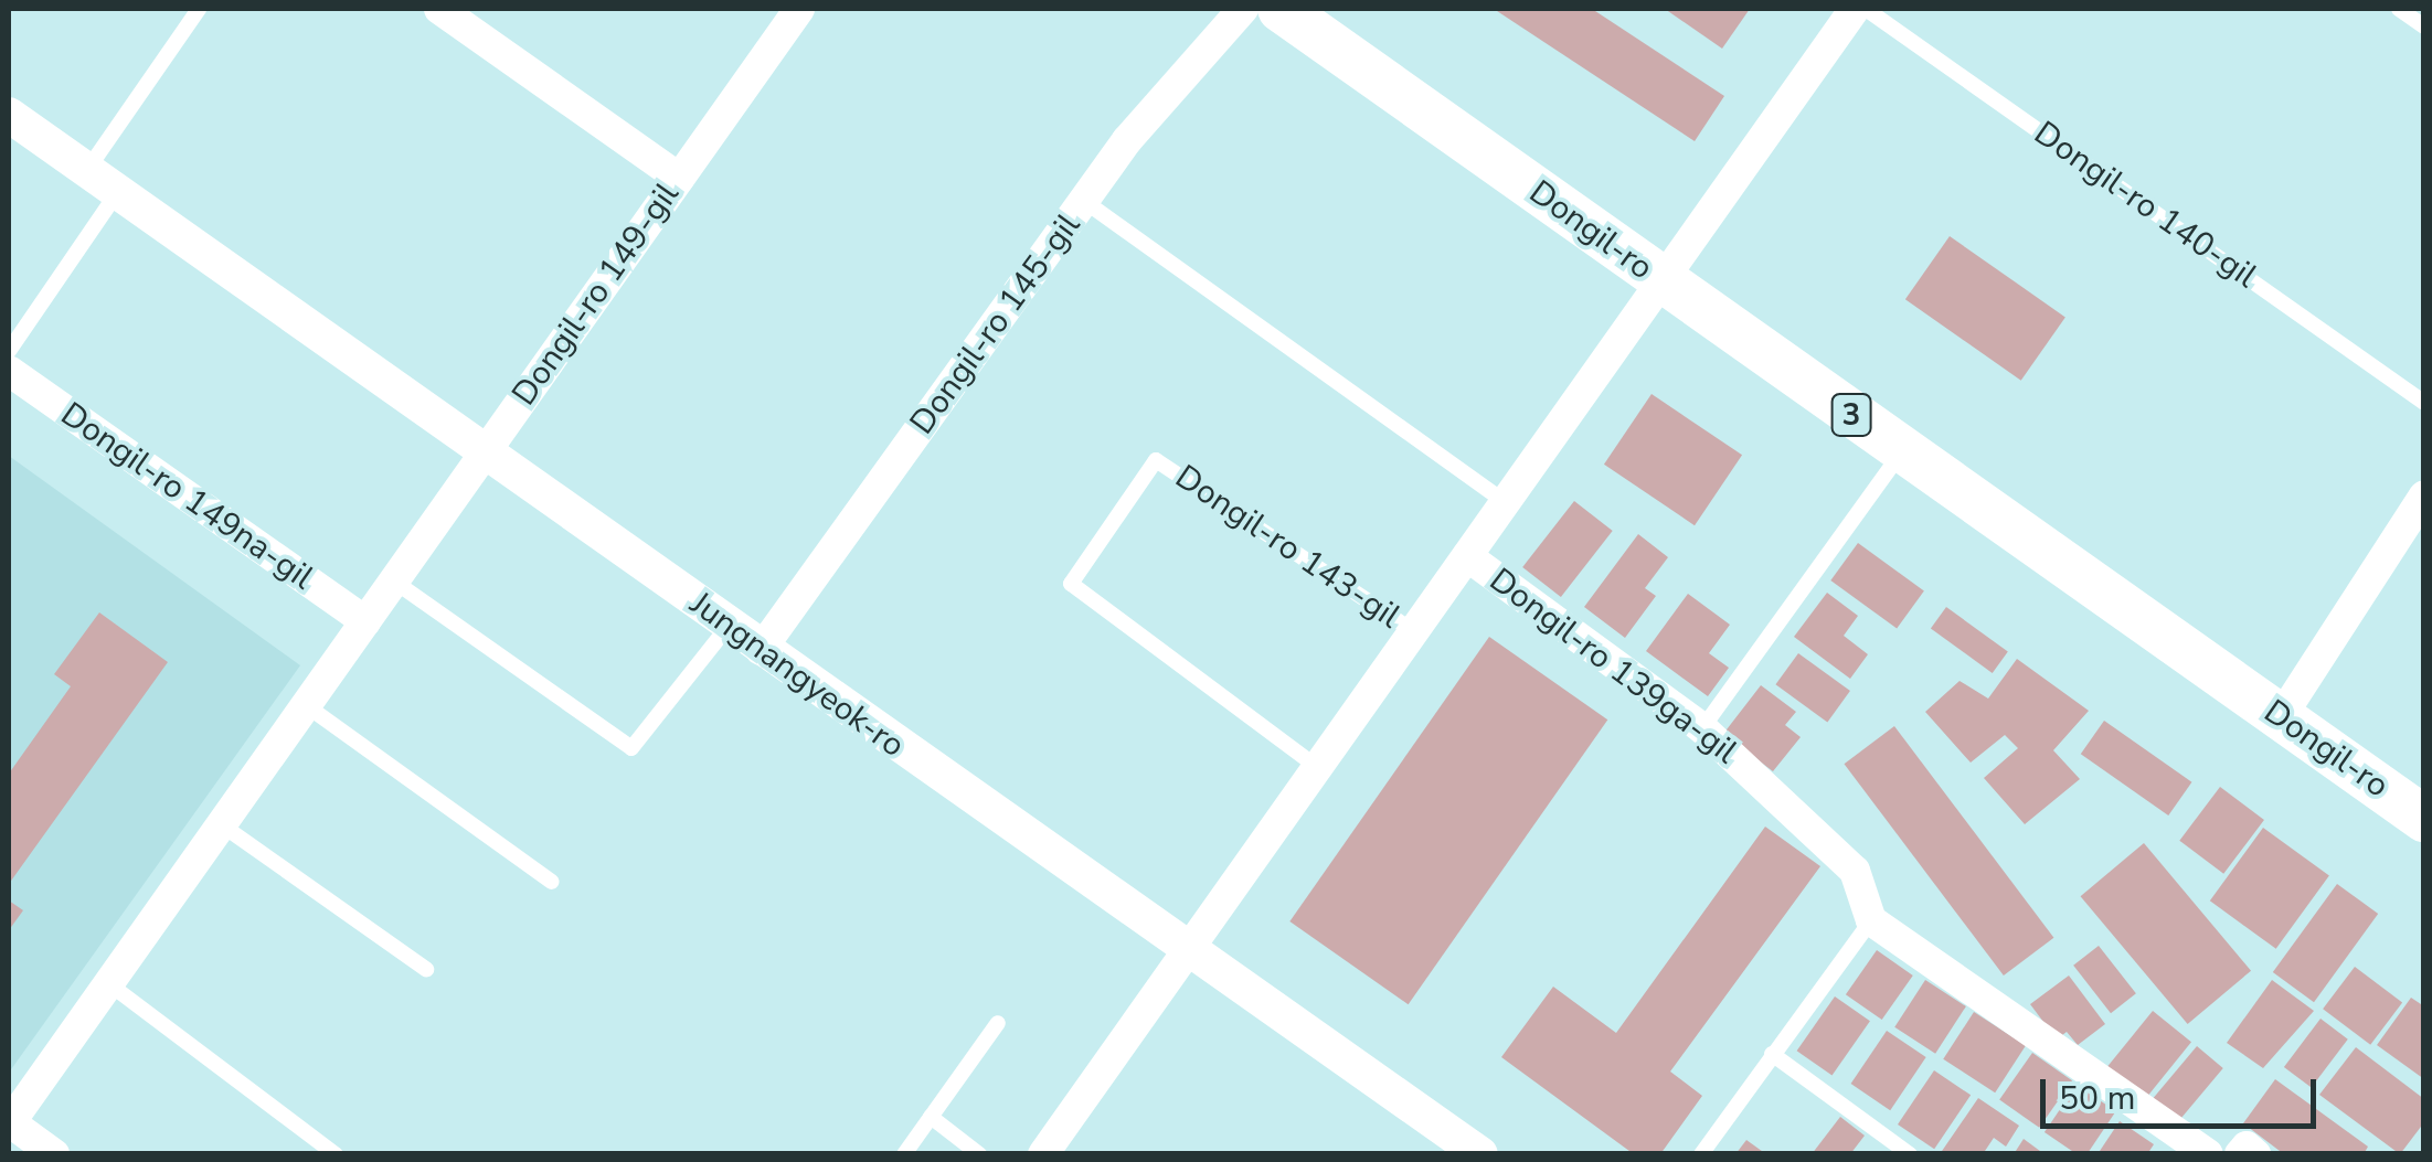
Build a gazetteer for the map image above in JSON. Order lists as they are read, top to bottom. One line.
{"streets":{"main road":["Dongil-ro","3"],"street":["Dongil-ro 149-gil","Dongil-ro 145-gil","Dongil-ro 149na-gil","Dongil-ro 143-gil","Dongil-ro 139ga-gil","Jungnangyeok-ro"],"lane":["Dongil-ro 140-gil"]},"crossings":[["Dongil-ro","Dongil-ro 143-gil"],["Dongil-ro 149-gil","Dongil-ro 149na-gil"],["Dongil-ro 149-gil","Jungnangyeok-ro"],["Dongil-ro 145-gil","Jungnangyeok-ro"],["Dongil-ro 143-gil","Dongil-ro 139ga-gil"],["Dongil-ro 143-gil","Jungnangyeok-ro"]],"scale_bar":"50 m"}
